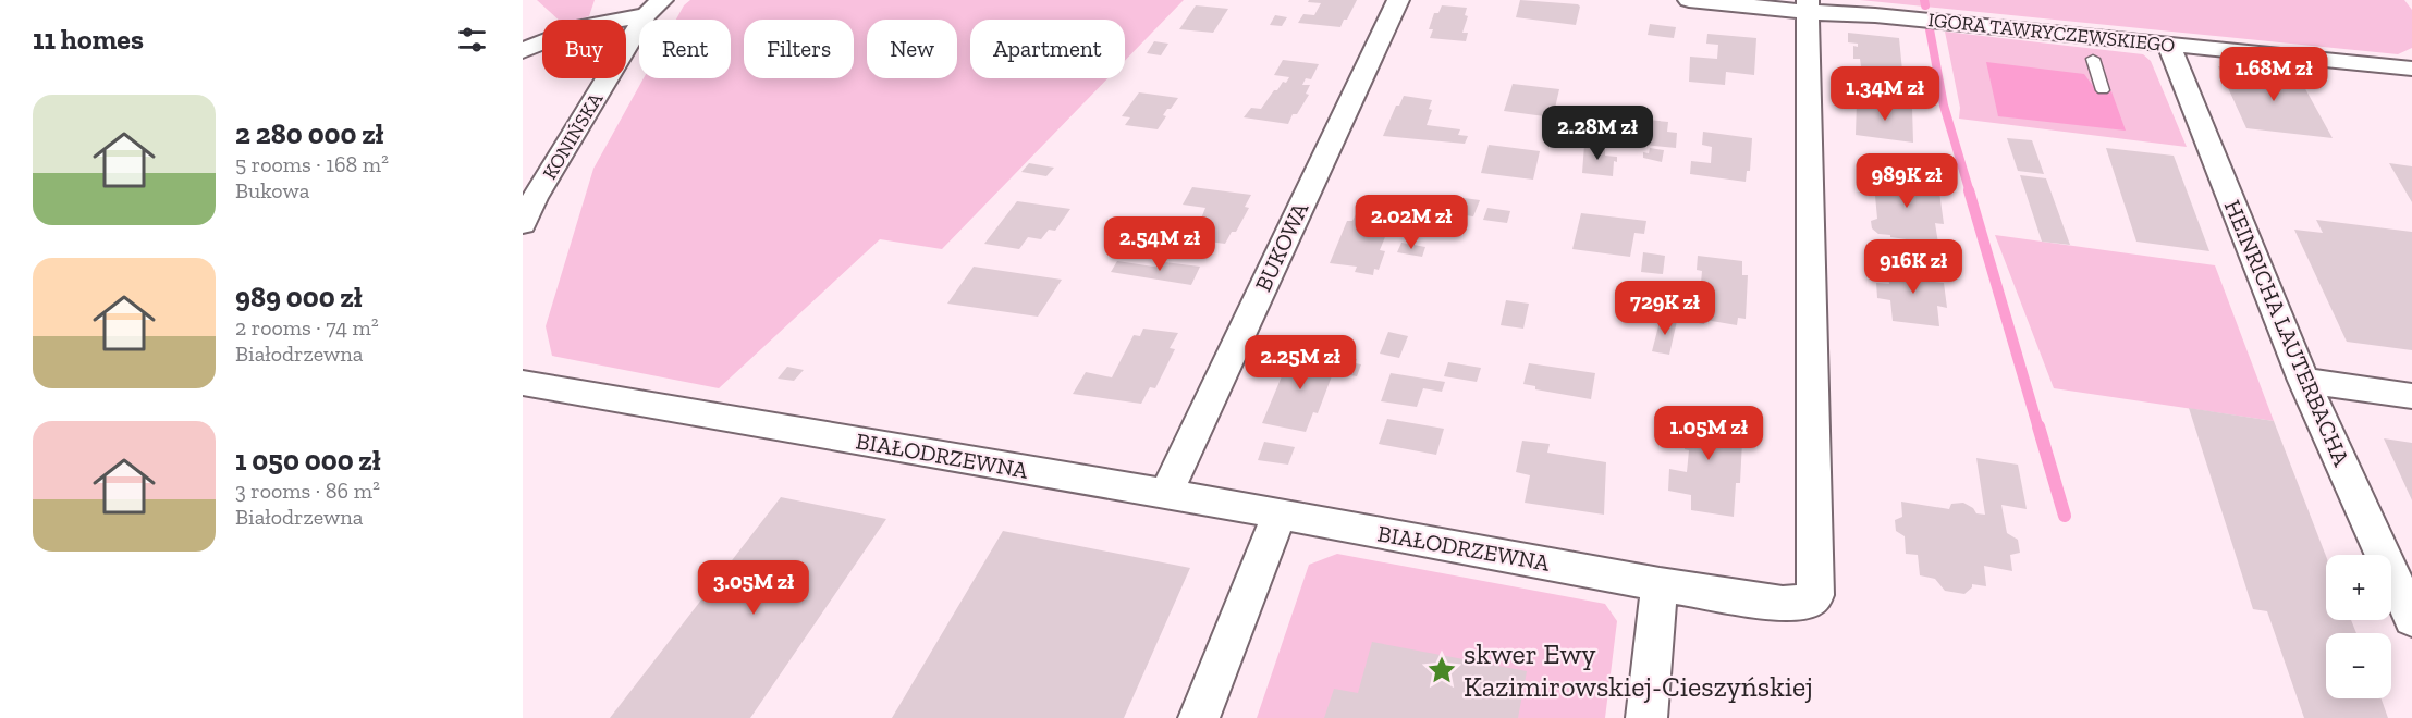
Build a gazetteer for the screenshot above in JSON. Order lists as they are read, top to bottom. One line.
{"streets":{"street":["IGORA TAWRYCZEWSKIEGO","KONIŃSKA","BUKOWA","HEINRICHA LAUTERBACHA","BIAŁODRZEWNA"]},"crossings":[["IGORA TAWRYCZEWSKIEGO","HEINRICHA LAUTERBACHA"],["IGORA TAWRYCZEWSKIEGO","BIAŁODRZEWNA"],["BUKOWA","BIAŁODRZEWNA"]],"places":{"place":["skwer Ewy Kazimirowskiej-Cieszyńskiej"]},"page":{"heading":"11 homes","chip":["Buy","Rent","Filters","New","Apartment"],"price":["1.68M zł","1.34M zł","2.28M zł","989K zł","2.02M zł","2.54M zł","916K zł","729K zł","2.25M zł","1.05M zł","3.05M zł"],"list":[{"name":"2 280 000 zł","note":"5 rooms · 168 m² · Bukowa"},{"name":"989 000 zł","note":"2 rooms · 74 m² · Białodrzewna"},{"name":"1 050 000 zł","note":"3 rooms · 86 m² · Białodrzewna"}],"map_buttons":["+","−"]}}
